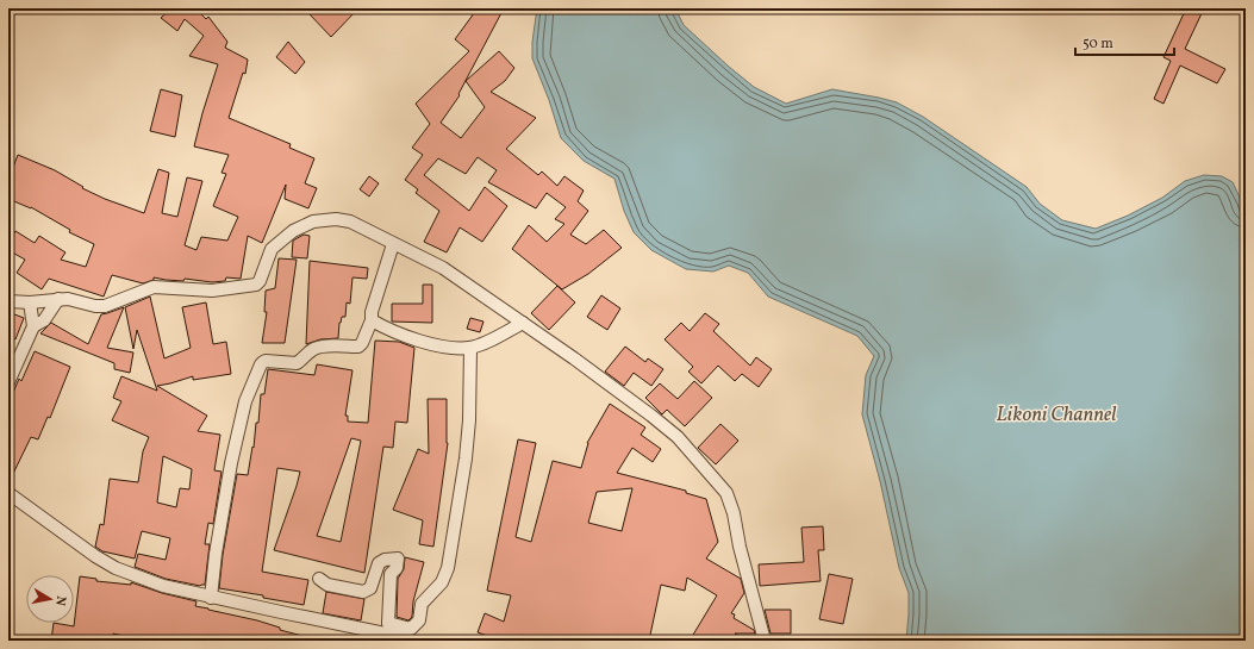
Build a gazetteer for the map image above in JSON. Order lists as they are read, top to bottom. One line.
{"water":["Likoni Channel"],"scale_bar":"50 m","north":"right"}
